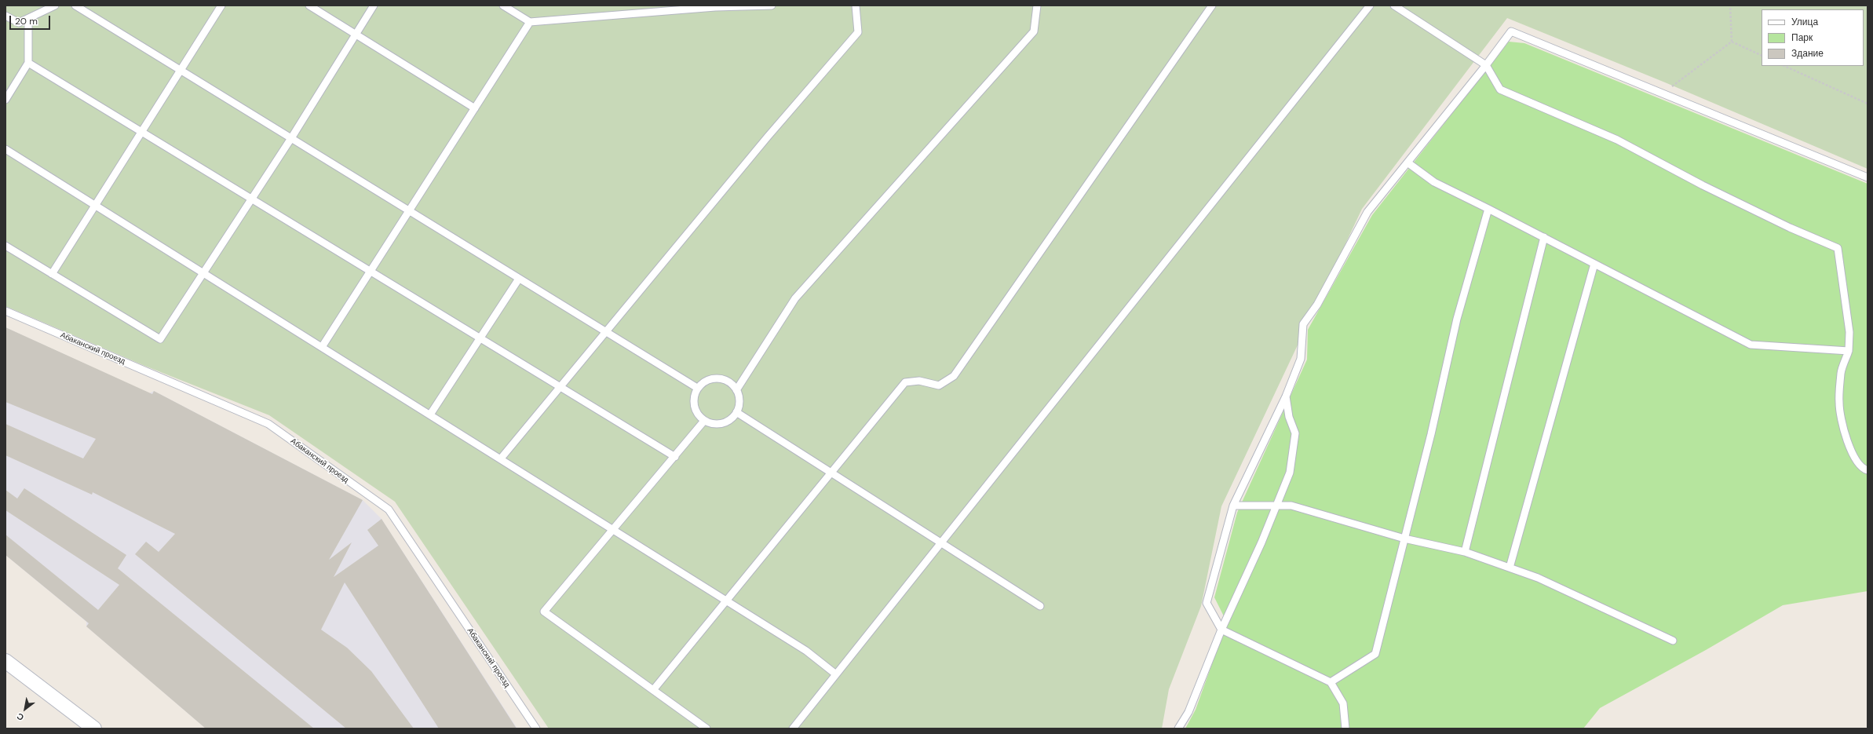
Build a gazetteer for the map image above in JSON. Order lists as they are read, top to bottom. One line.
{"streets":{"lane":["Абаканский проезд"]},"legend":["Улица","Парк","Здание"],"scale_bar":"20 m","north":"bottom left"}
